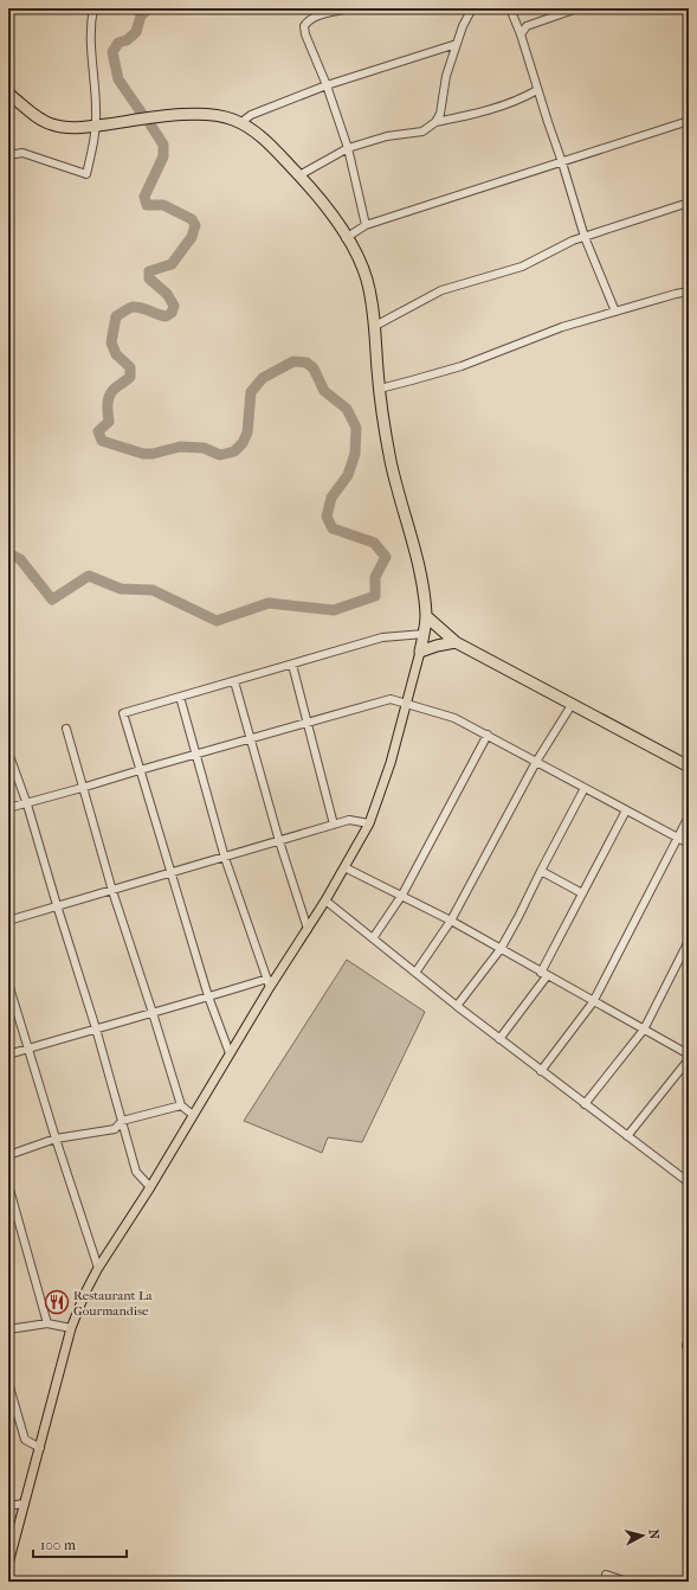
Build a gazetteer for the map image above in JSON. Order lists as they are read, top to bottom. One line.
{"places":{"restaurant":["Restaurant La Gourmandise"]},"scale_bar":"100 m","north":"right"}
